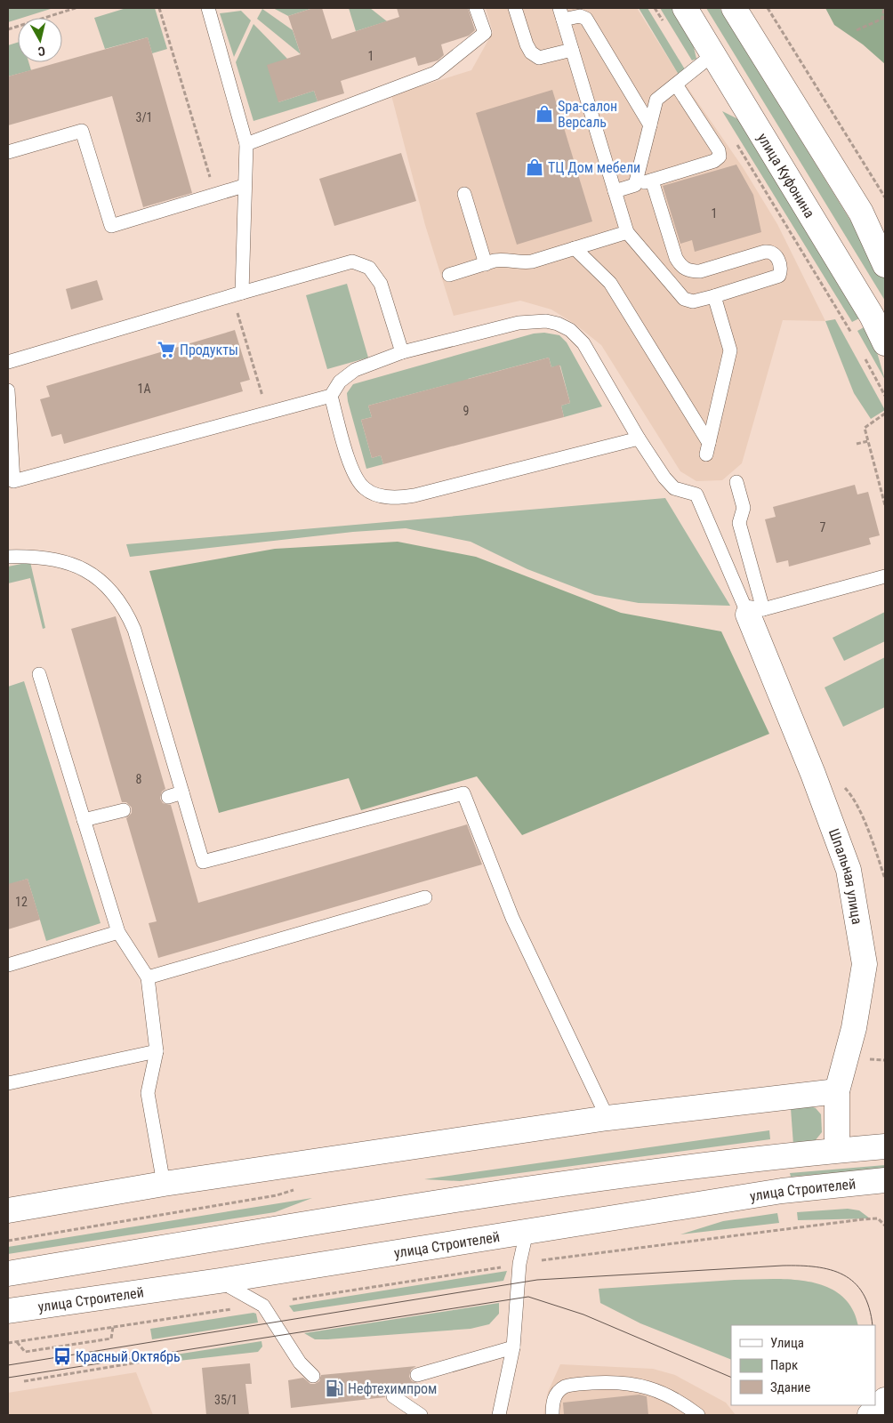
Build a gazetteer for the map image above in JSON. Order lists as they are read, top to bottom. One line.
{"streets":{"main road":["улица Куфонина","Шпальная улица","улица Строителей"]},"places":{"shop":["Spa-салон Версаль","ТЦ Дом мебели"],"supermarket":["Продукты"],"bus stop":["Красный Октябрь"],"fuel station":["Нефтехимпром"]},"house_numbers":["1","3/1","1","1А","9","7","8","12","35/1"],"legend":["Улица","Парк","Здание"],"north":"bottom"}
